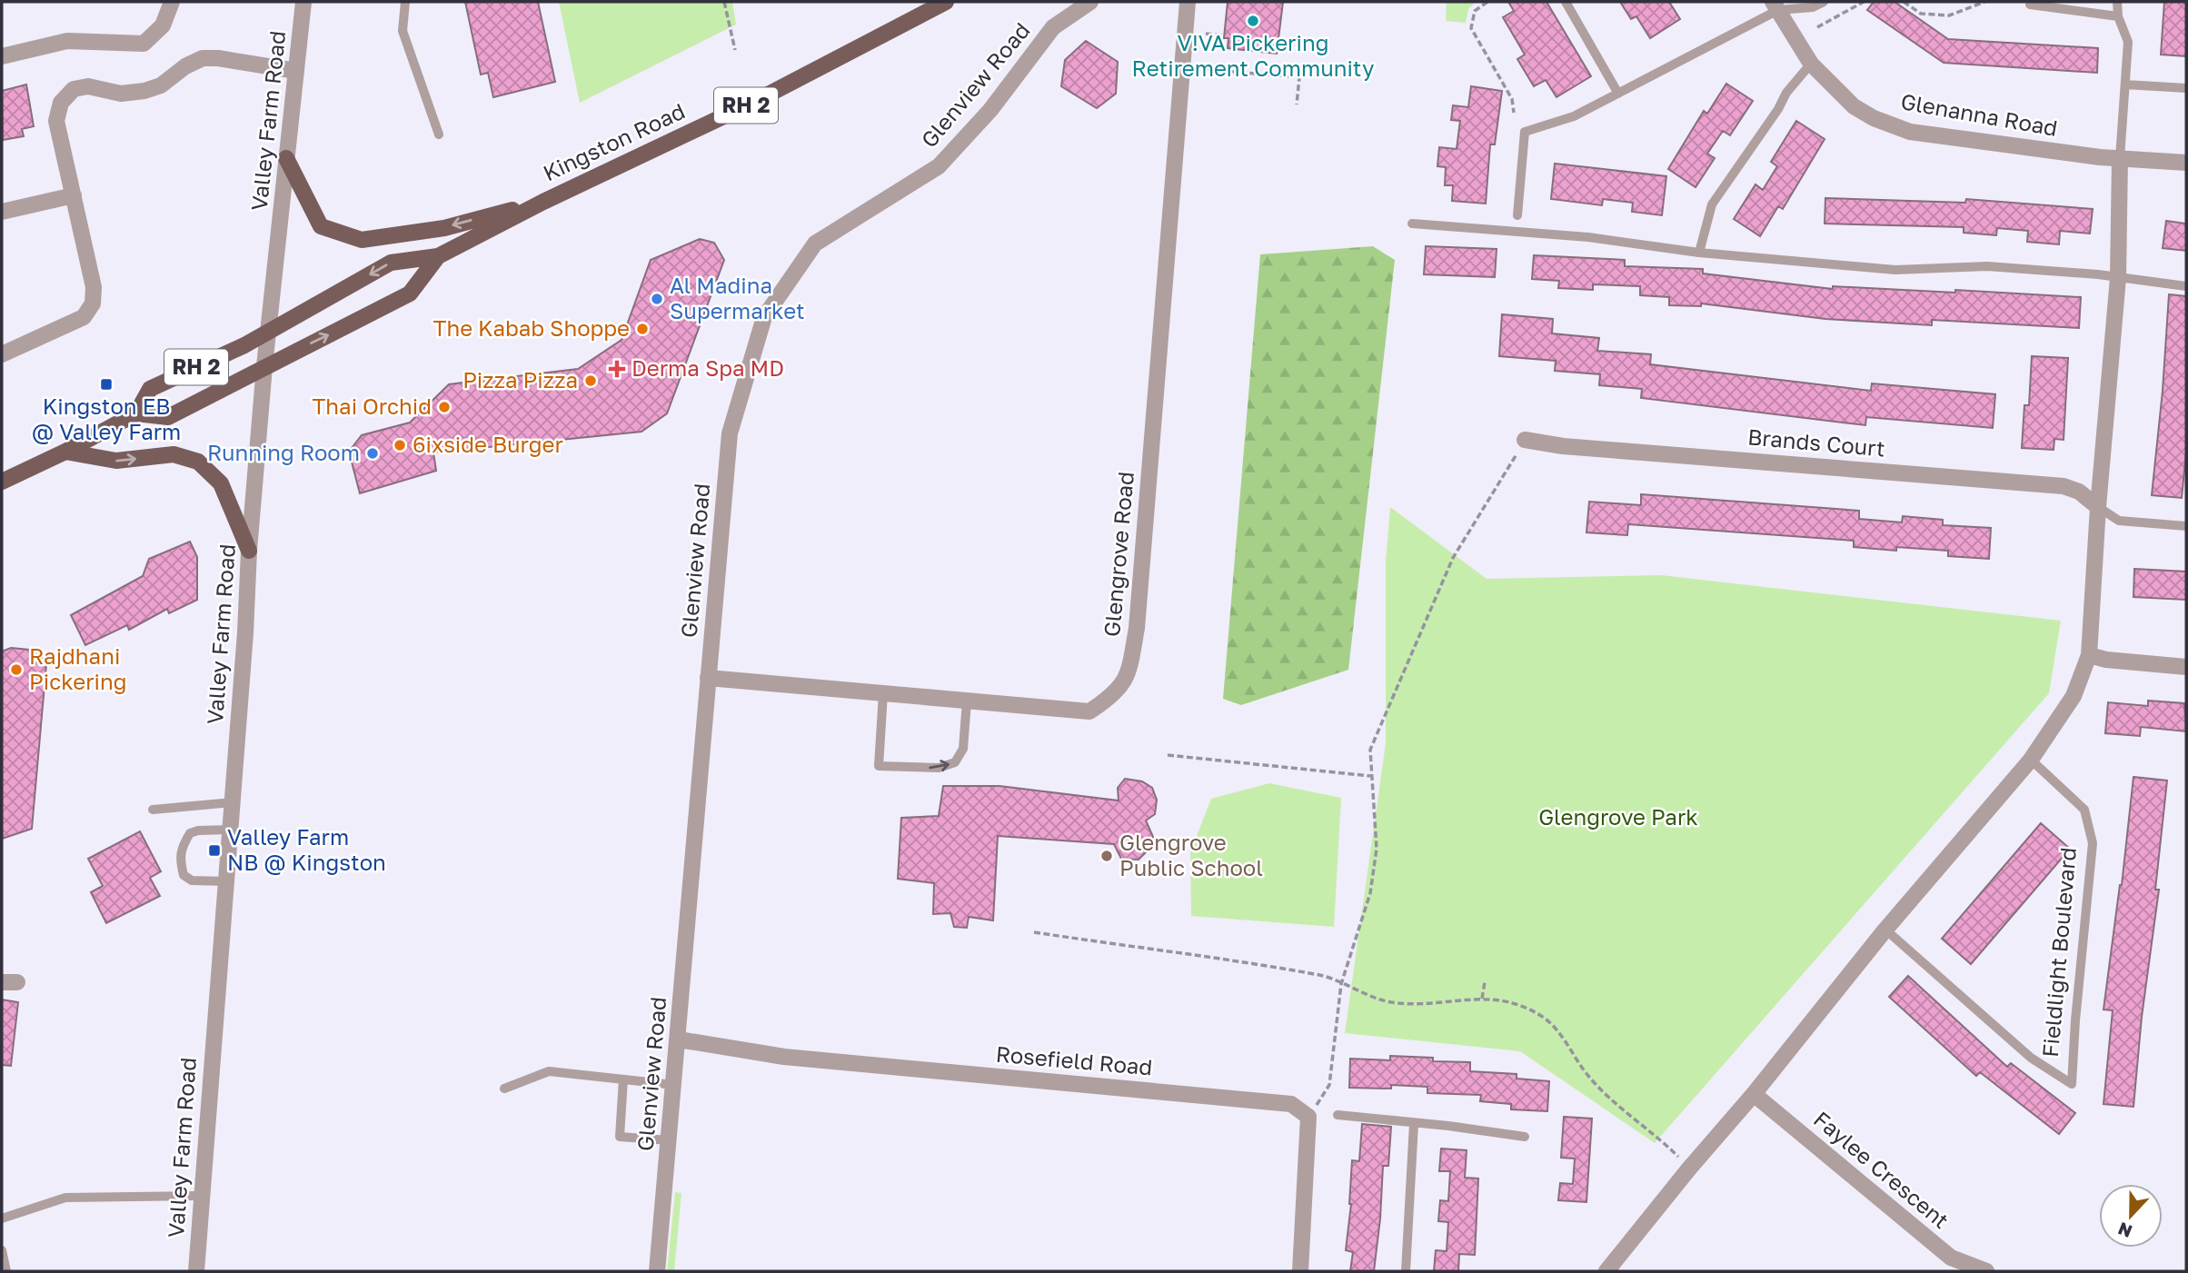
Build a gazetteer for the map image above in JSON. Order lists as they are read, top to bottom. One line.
{"streets":{"main road":["RH 2","Kingston Road"],"street":["Glenview Road","Glenanna Road","Valley Farm Road","Brands Court","Glengrove Road","Rosefield Road","Faylee Crescent"],"lane":["Fieldlight Boulevard"]},"crossings":[["Glenview Road","Glengrove Road"],["Glenview Road","Rosefield Road"],["Valley Farm Road","Kingston Road"]],"parks":["Glengrove Park"],"places":{"other":["V!VA Pickering Retirement Community","Al Madina Supermarket","The Kabab Shoppe","Pizza Pizza","Thai Orchid","6ixside Burger","Running Room","Rajdhani Pickering","Glengrove Public School"],"health":["Derma Spa MD"],"transit":["Kingston EB @ Valley Farm","Valley Farm NB @ Kingston"]},"north":"bottom"}
